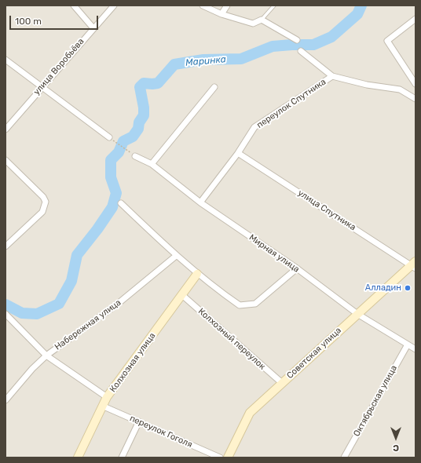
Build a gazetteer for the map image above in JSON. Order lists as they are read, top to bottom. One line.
{"streets":{"street":["улица Воробьёва","переулок Спутника","улица Спутника","Мирная улица","Набережная улица","Колхозный переулок","Советская улица","Колхозная улица","Октябрьская улица","переулок Гоголя"]},"crossings":[["переулок Спутника","улица Спутника"],["переулок Спутника","Мирная улица"],["улица Спутника","Советская улица"],["Мирная улица","Советская улица"],["Мирная улица","Октябрьская улица"],["Колхозный переулок","Советская улица"],["Колхозный переулок","Колхозная улица"],["Колхозная улица","переулок Гоголя"]],"water":["Маринка"],"places":["Алладин"],"scale_bar":"100 m","north":"bottom"}
